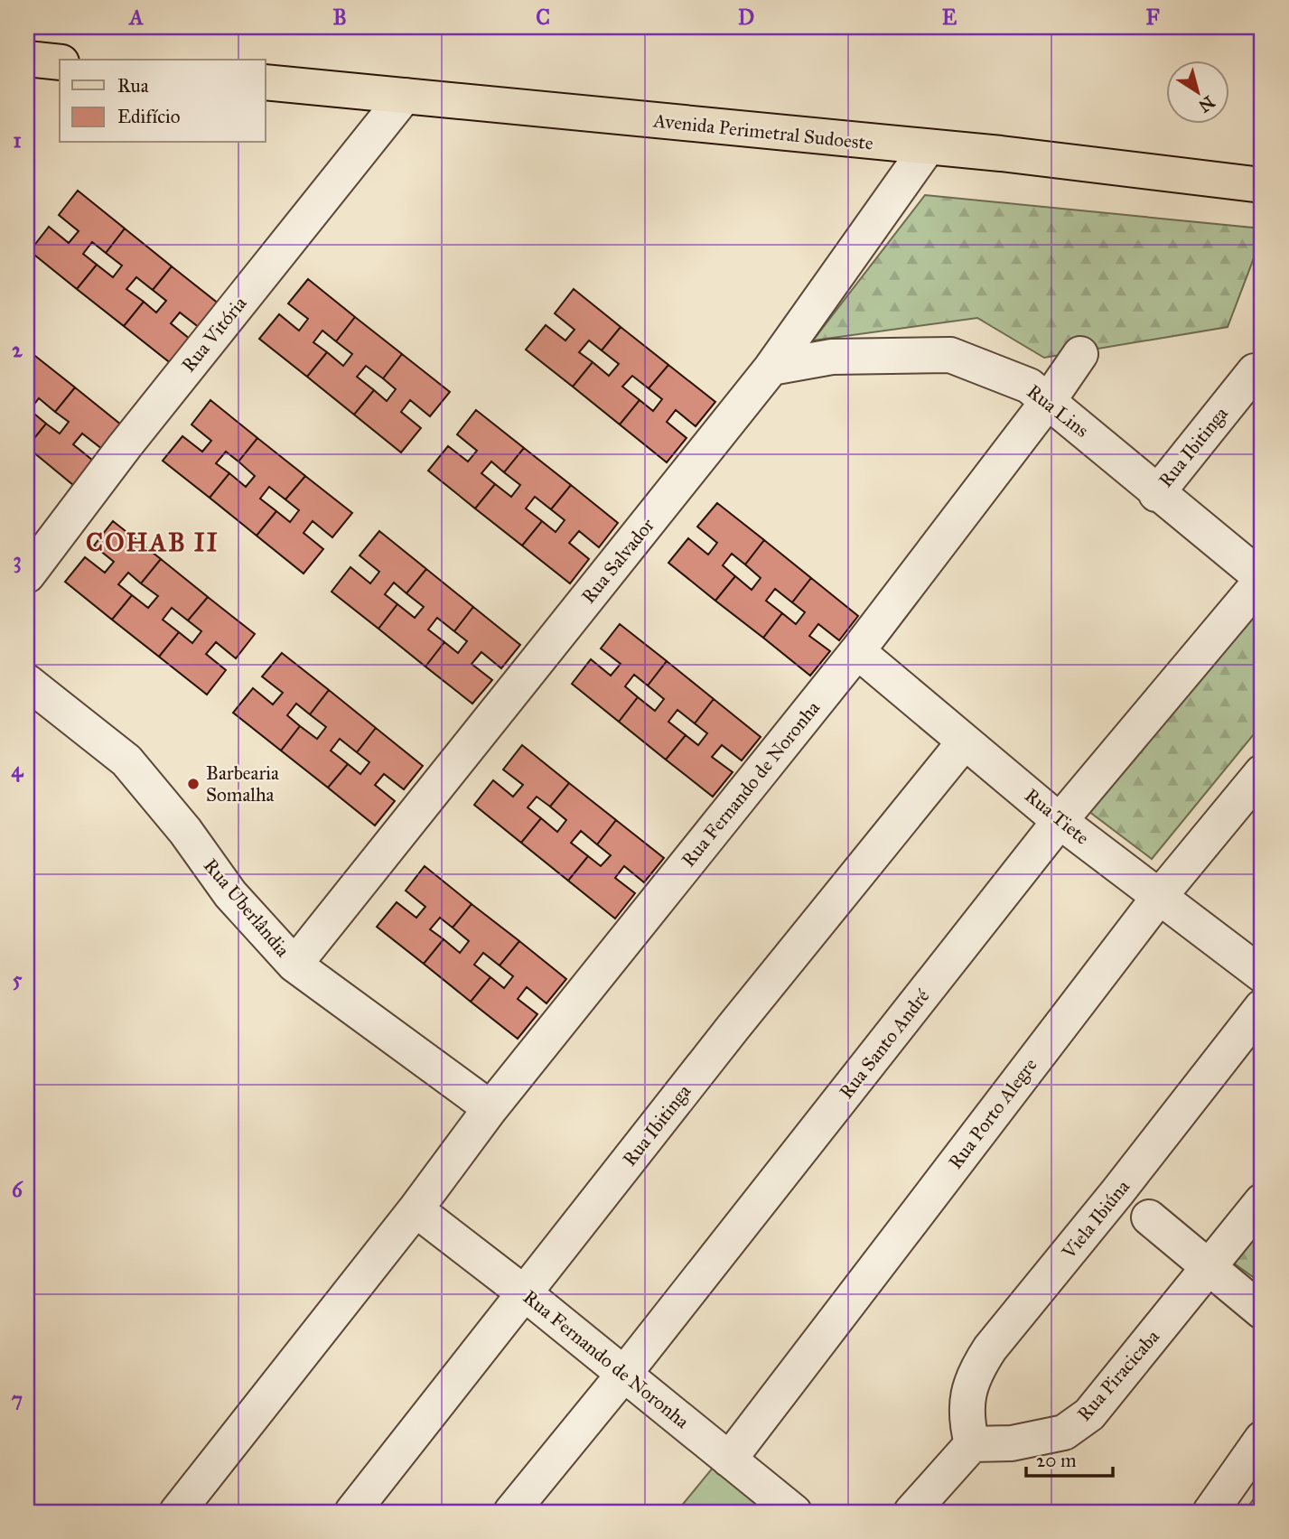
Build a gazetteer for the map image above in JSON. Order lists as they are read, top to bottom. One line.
{"streets":{"main road":["Avenida Perimetral Sudoeste"],"street":["Rua Vitória","Rua Lins","Rua Ibitinga","Rua Salvador","Rua Fernando de Noronha","Rua Tiete","Rua Uberlândia","Rua Santo André","Rua Porto Alegre","Viela Ibiúna","Rua Piracicaba"]},"crossings":[["Avenida Perimetral Sudoeste","Rua Vitória"],["Avenida Perimetral Sudoeste","Rua Salvador"],["Rua Lins","Rua Ibitinga"],["Rua Lins","Rua Salvador"],["Rua Lins","Rua Fernando de Noronha"],["Rua Lins","Rua Santo André"],["Rua Ibitinga","Rua Fernando de Noronha"],["Rua Ibitinga","Rua Tiete"],["Rua Salvador","Rua Uberlândia"],["Rua Fernando de Noronha","Rua Tiete"],["Rua Fernando de Noronha","Rua Uberlândia"],["Rua Fernando de Noronha","Rua Santo André"],["Rua Fernando de Noronha","Rua Porto Alegre"],["Rua Tiete","Rua Santo André"],["Rua Tiete","Rua Porto Alegre"],["Viela Ibiúna","Rua Piracicaba"]],"districts":["COHAB II"],"places":["Barbearia Somalha"],"legend":["Rua","Edifício"],"scale_bar":"20 m","north":"bottom right","grid":{"columns":["A","B","C","D","E","F"],"rows":["1","2","3","4","5","6","7"]}}
